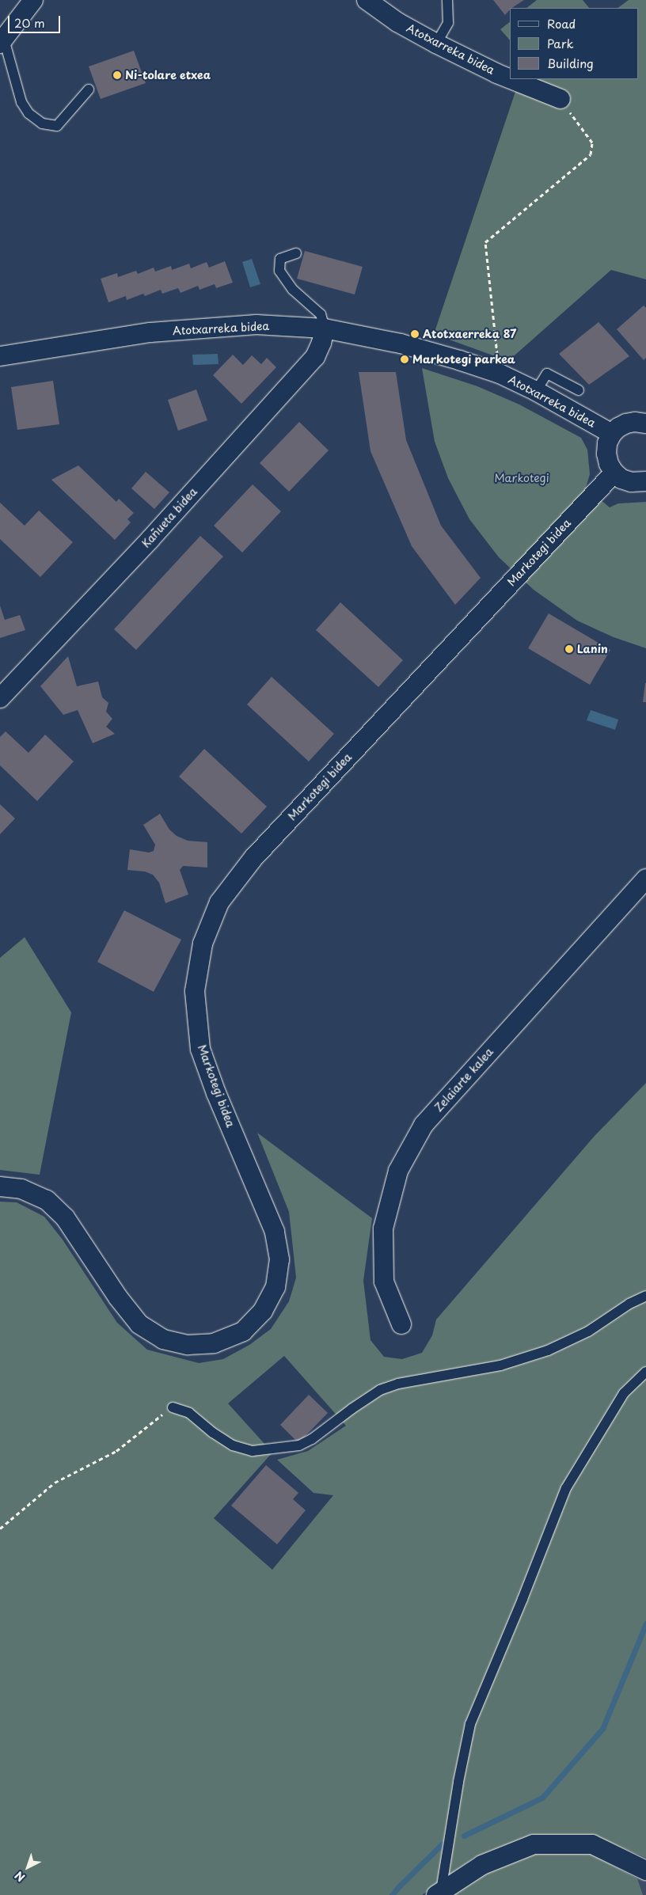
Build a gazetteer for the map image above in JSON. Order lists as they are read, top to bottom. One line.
{"streets":{"street":["Atotxarreka bidea","Kañueta bidea","Markotegi bidea","Zelaiarte kalea"]},"crossings":[["Atotxarreka bidea","Kañueta bidea"]],"parks":["Markotegi"],"places":["Ni-tolare etxea","Atotxaerreka 87","Markotegi parkea","Lanin"],"legend":["Road","Park","Building"],"scale_bar":"20 m","north":"bottom left"}
